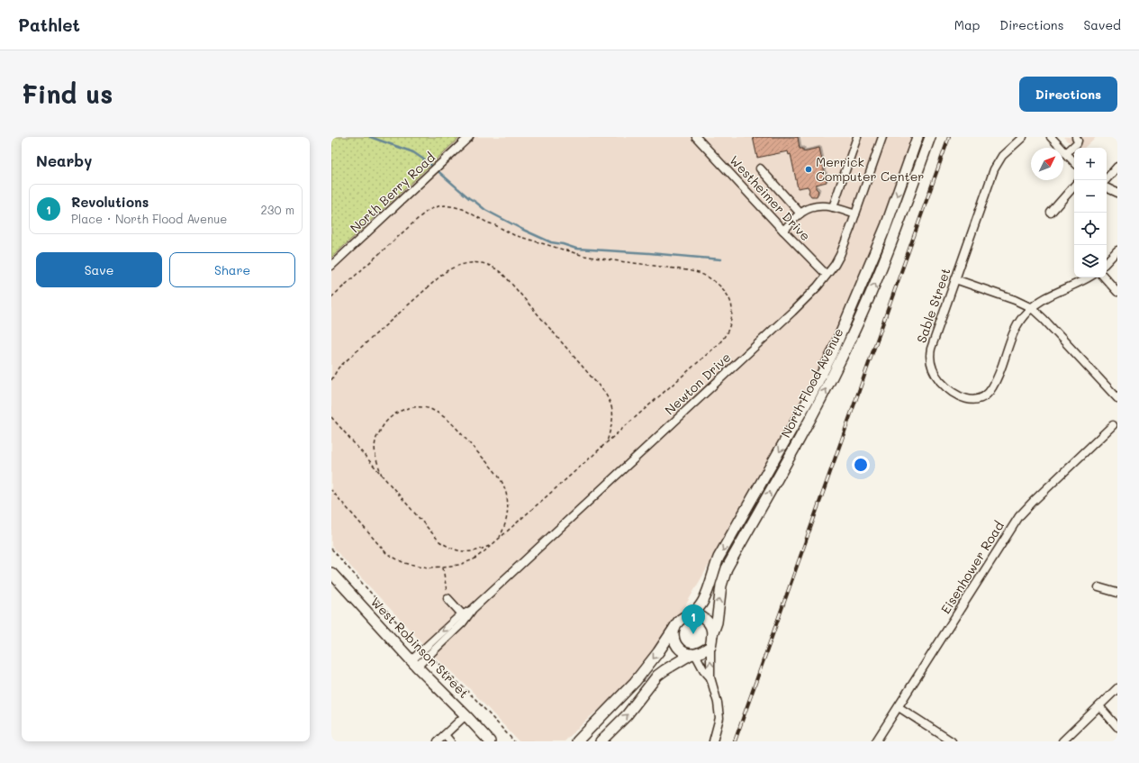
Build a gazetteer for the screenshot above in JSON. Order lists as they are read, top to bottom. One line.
{"streets":{"main road":["North Flood Avenue","West Robinson Street"],"street":["North Berry Road","Westheimer Drive","Sable Street","Newton Drive","Eisenhower Road"]},"crossings":[["Westheimer Drive","Newton Drive"],["Newton Drive","West Robinson Street"]],"places":["Merrick Computer Center"],"north":"top right","page":{"header":"Pathlet","nav":["Map","Directions","Saved"],"buttons":["Directions",["Save","Share"]],"title":"Find us","heading":"Nearby","map_buttons":["+","−"],"list":[{"mark":"1","name":"Revolutions","note":"Place · North Flood Avenue","value":"230 m"}],"pins":"1"}}
